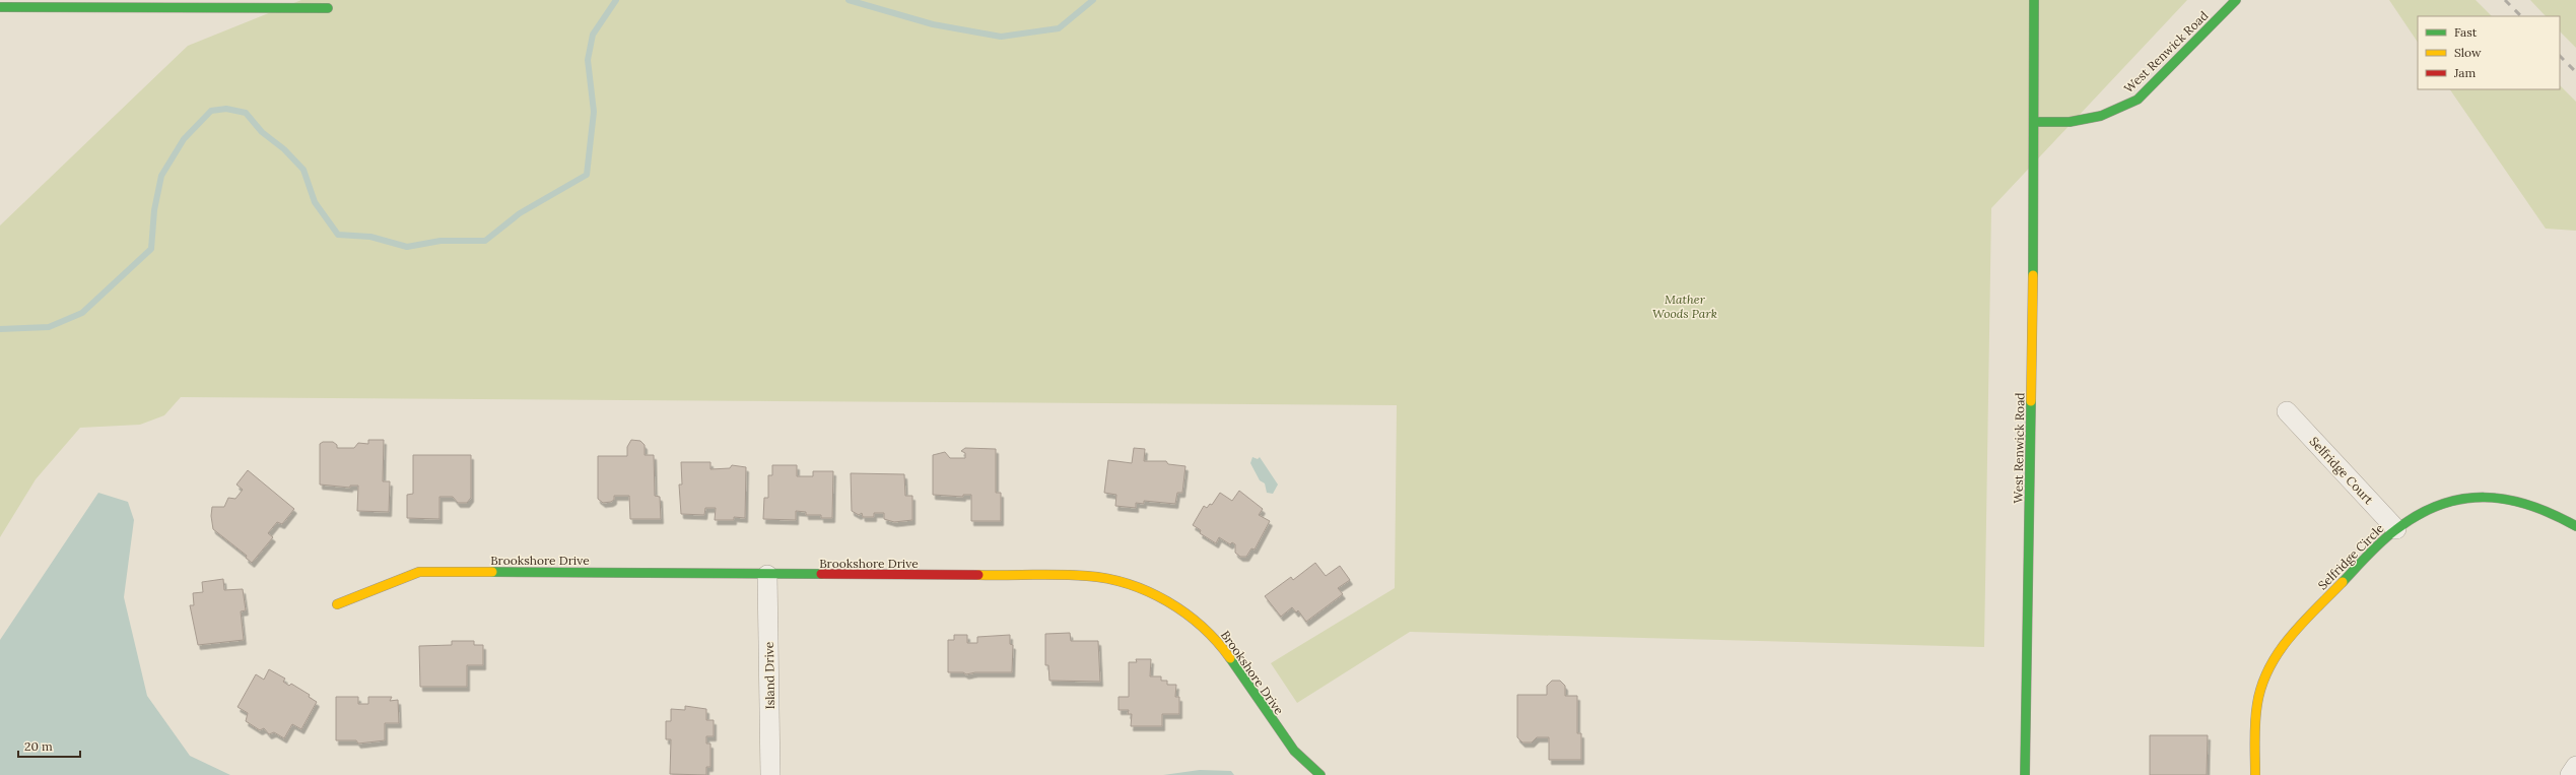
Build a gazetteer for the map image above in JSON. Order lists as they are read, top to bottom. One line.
{"streets":{"street":["West Renwick Road","Selfridge Court","Selfridge Circle","Brookshore Drive","Island Drive"]},"crossings":[["Selfridge Court","Selfridge Circle"],["Brookshore Drive","Island Drive"]],"parks":["Mather Woods Park"],"legend":["Fast","Slow","Jam"],"scale_bar":"20 m"}
